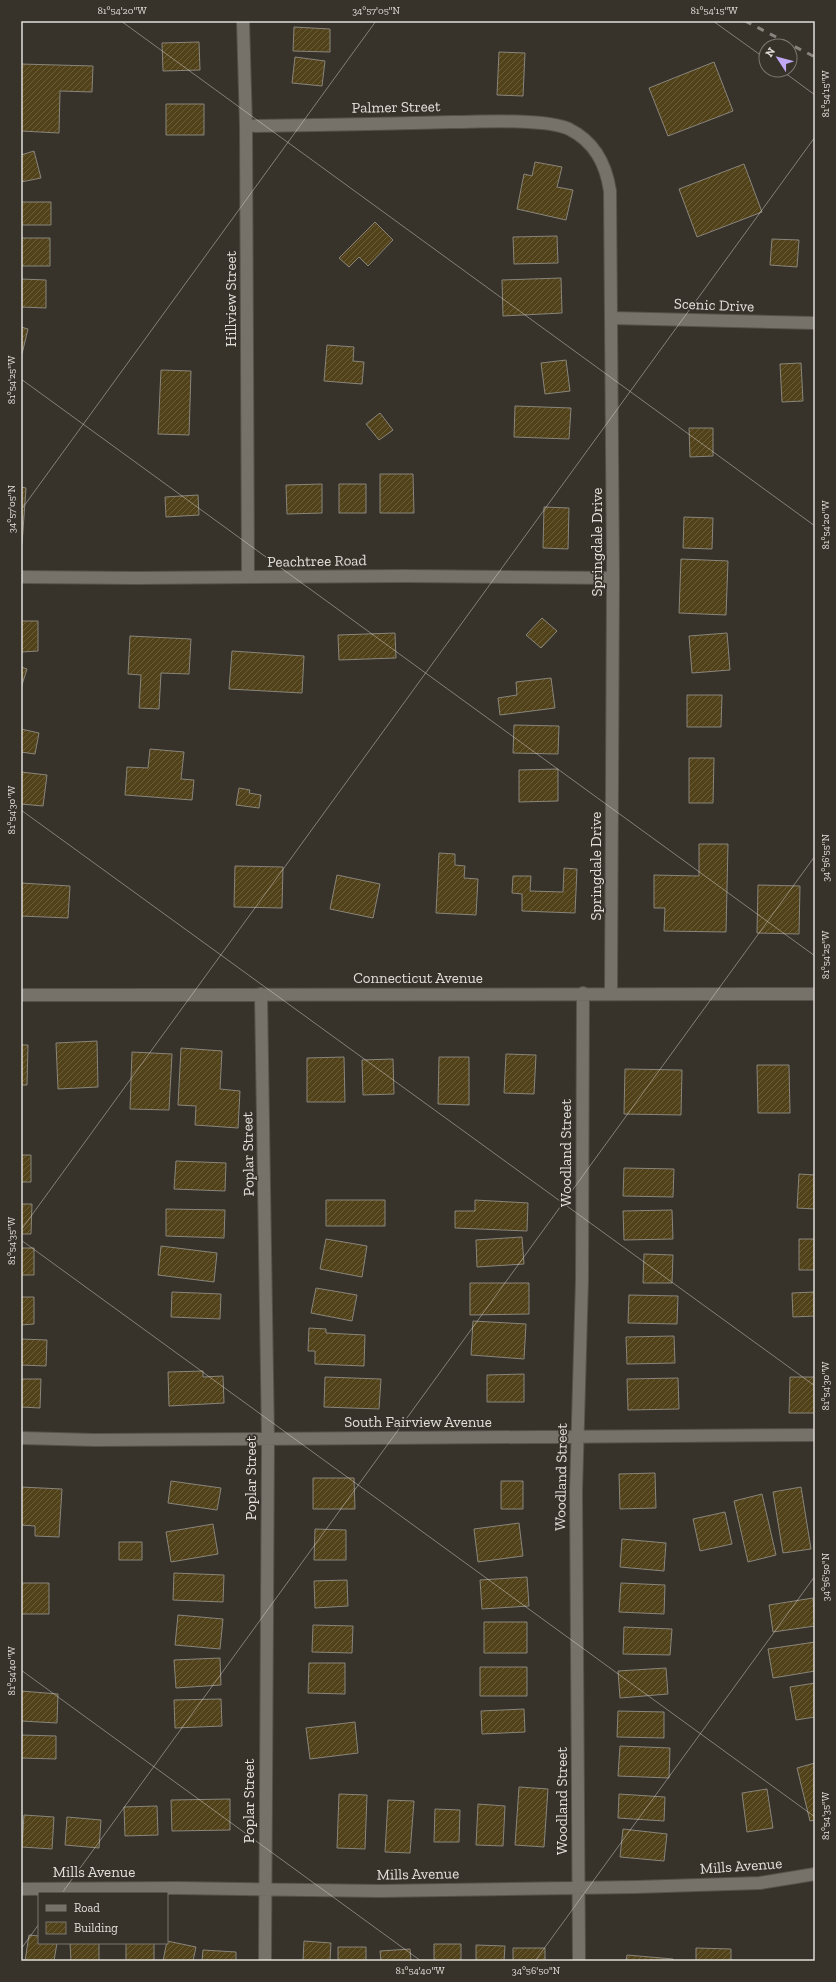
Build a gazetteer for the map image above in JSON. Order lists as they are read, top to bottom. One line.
{"streets":{"street":["Palmer Street","Hillview Street","Scenic Drive","Springdale Drive","Peachtree Road","Connecticut Avenue","Woodland Street","Poplar Street","South Fairview Avenue","Mills Avenue"]},"crossings":[["Palmer Street","Hillview Street"],["Palmer Street","Springdale Drive"],["Hillview Street","Peachtree Road"],["Scenic Drive","Springdale Drive"],["Springdale Drive","Peachtree Road"],["Springdale Drive","Connecticut Avenue"],["Connecticut Avenue","Woodland Street"],["Connecticut Avenue","Poplar Street"],["Woodland Street","South Fairview Avenue"],["Woodland Street","Mills Avenue"],["Poplar Street","South Fairview Avenue"],["Poplar Street","Mills Avenue"]],"legend":["Road","Building"],"north":"top left","coordinates":["81°54'20\"W","34°57'05\"N","81°54'15\"W","81°54'25\"W","81°54'30\"W","34°56'55\"N","81°54'35\"W","34°56'50\"N","81°54'40\"W"]}
